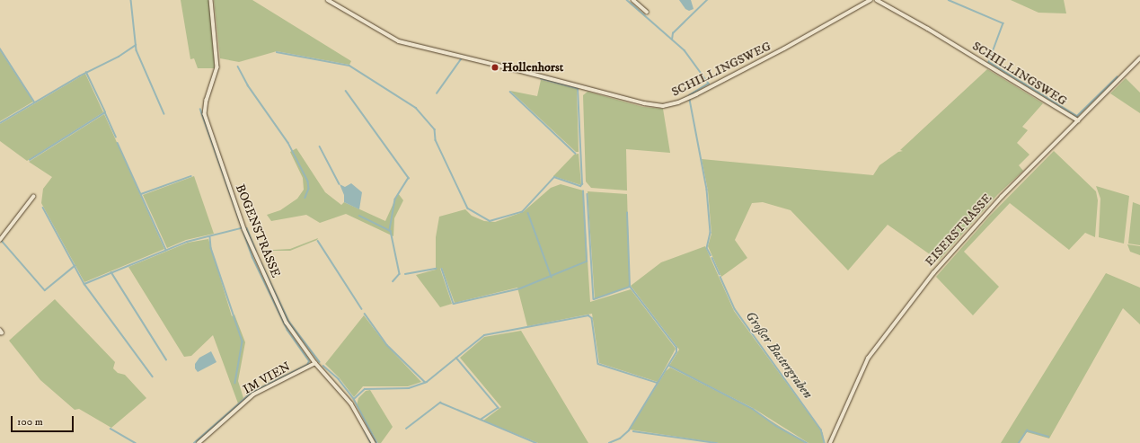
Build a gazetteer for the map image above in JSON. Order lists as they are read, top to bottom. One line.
{"streets":{"street":["SCHILLINGSWEG","EISERSTRASSE","BOGENSTRASSE","IM VIEN"]},"crossings":[["SCHILLINGSWEG","EISERSTRASSE"],["BOGENSTRASSE","IM VIEN"]],"water":["Großer Bastergraben"],"places":["Hollenhorst"],"scale_bar":"100 m"}
